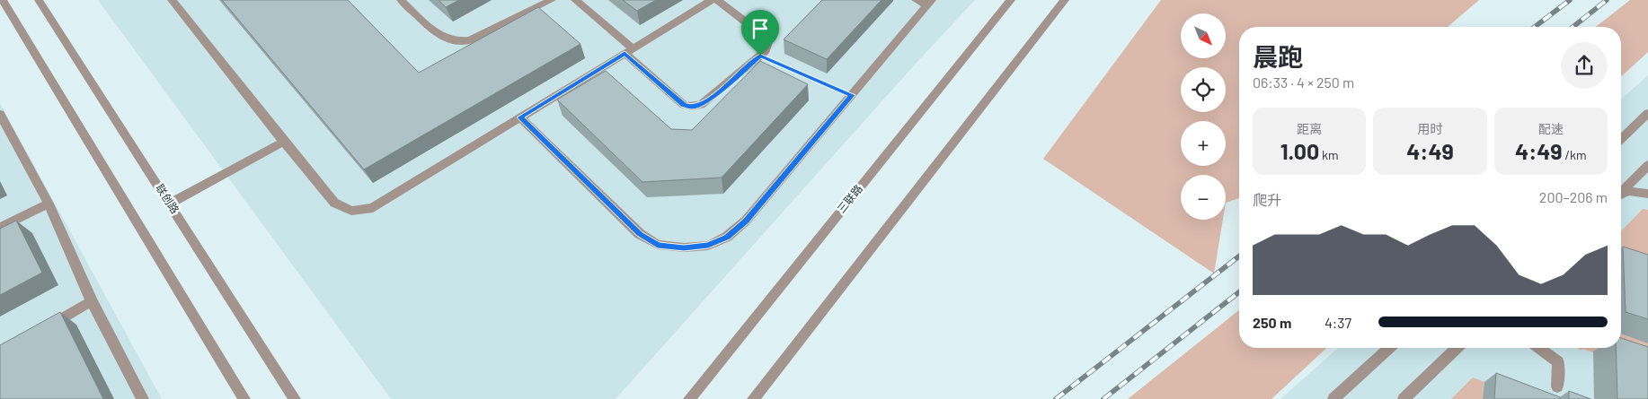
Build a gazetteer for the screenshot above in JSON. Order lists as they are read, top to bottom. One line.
{"streets":{"street":["联创路","三联路"]},"north":"bottom right","page":{"map_buttons":["+","−"],"heading":["晨跑","06:33 · 4 × 250 m"],"stats":[["距离","1.00 km"],["用时","4:49"],["配速","4:49 /km"]],"chart":["爬升","200–206 m"],"list":[{"name":"250 m","note":"4:37"}]}}
